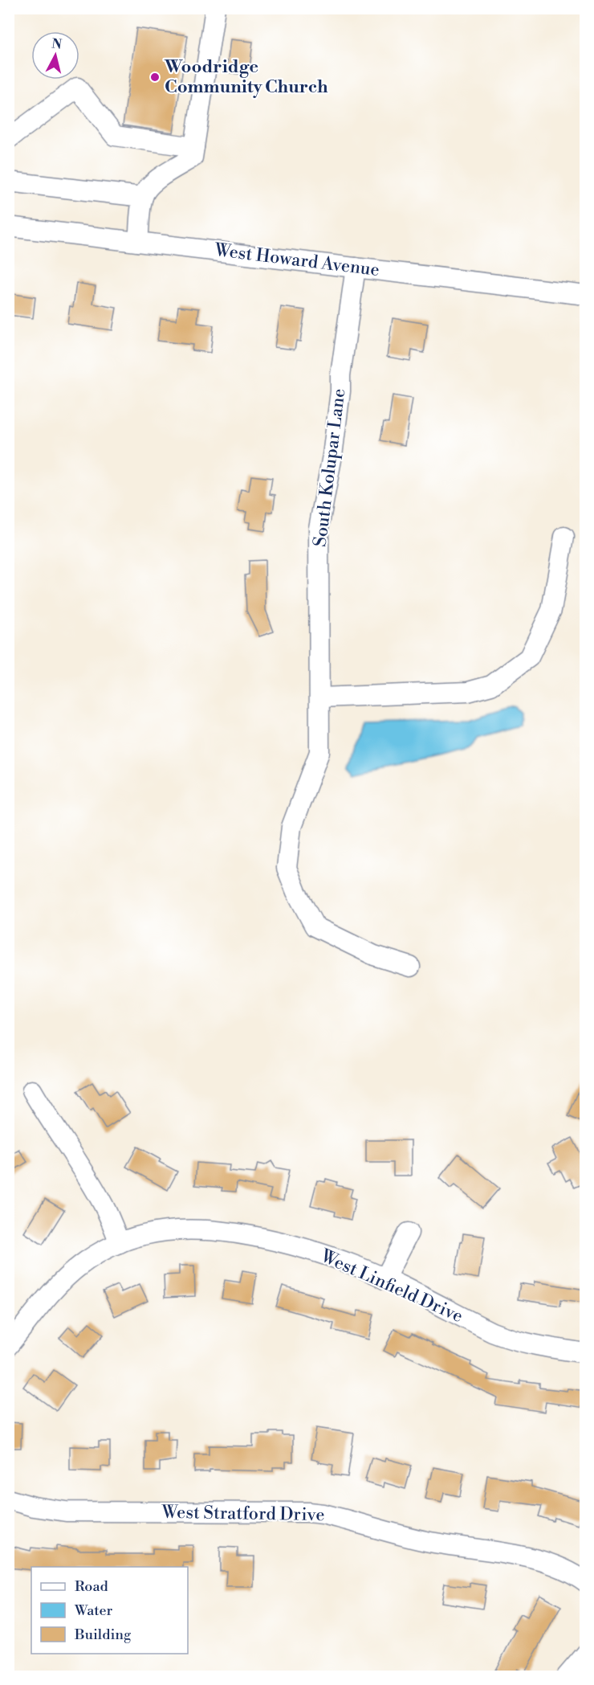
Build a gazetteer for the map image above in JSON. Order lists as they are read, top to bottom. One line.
{"streets":{"street":["West Howard Avenue","South Kolupar Lane","West Linfield Drive","West Stratford Drive"]},"crossings":[["West Howard Avenue","South Kolupar Lane"]],"places":["Woodridge Community Church"],"legend":["Road","Water","Building"],"north":"top"}
